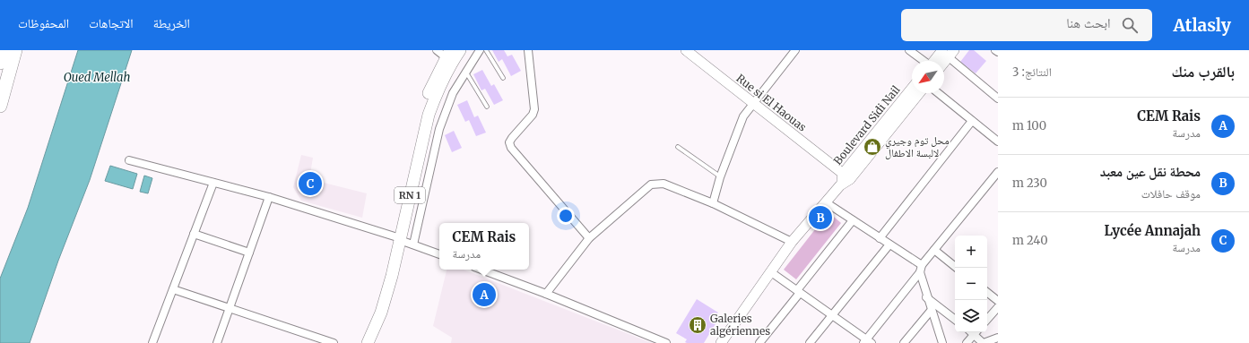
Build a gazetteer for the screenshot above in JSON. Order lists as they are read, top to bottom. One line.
{"streets":{"main road":["Rue si El Haouas","Boulevard Sidi Nail","RN 1"]},"crossings":[["Rue si El Haouas","Boulevard Sidi Nail"]],"water":["Oued Mellah"],"places":{"shop":["محل توم وجيري لالبسة الاطفال"],"building":["Galeries algériennes"]},"north":"bottom left","page":{"header":"Atlasly","search":"ابحث هنا","nav":["الخريطة","الاتجاهات","المحفوظات"],"heading":["بالقرب منك","النتائج: 3"],"list":[{"mark":"A","name":"CEM Rais","note":"مدرسة","value":"100 m"},{"mark":"B","name":"محطة نقل عين معبد","note":"موقف حافلات","value":"230 m"},{"mark":"C","name":"Lycée Annajah","note":"مدرسة","value":"240 m"}],"pins":["C","B","A"],"popup":["CEM Rais","مدرسة"],"map_buttons":["+","−"]}}
